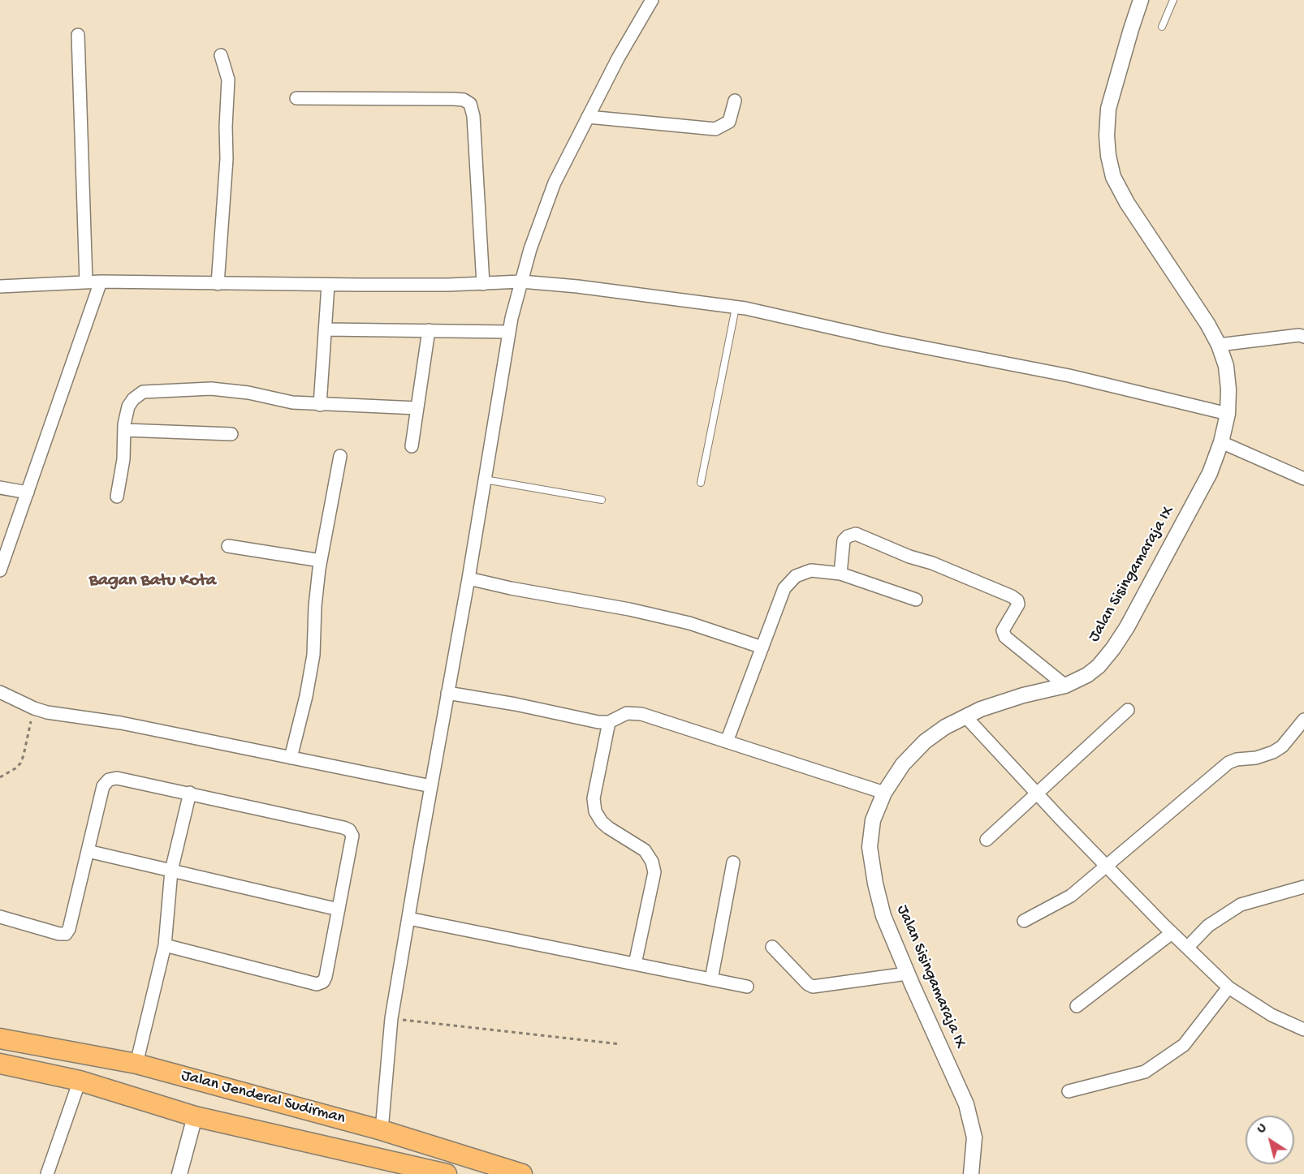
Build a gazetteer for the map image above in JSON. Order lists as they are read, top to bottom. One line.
{"streets":{"highway":["Jalan Jenderal Sudirman"],"street":["Jalan Sisingamaraja IX"]},"districts":["Bagan Batu Kota"],"north":"top left"}
